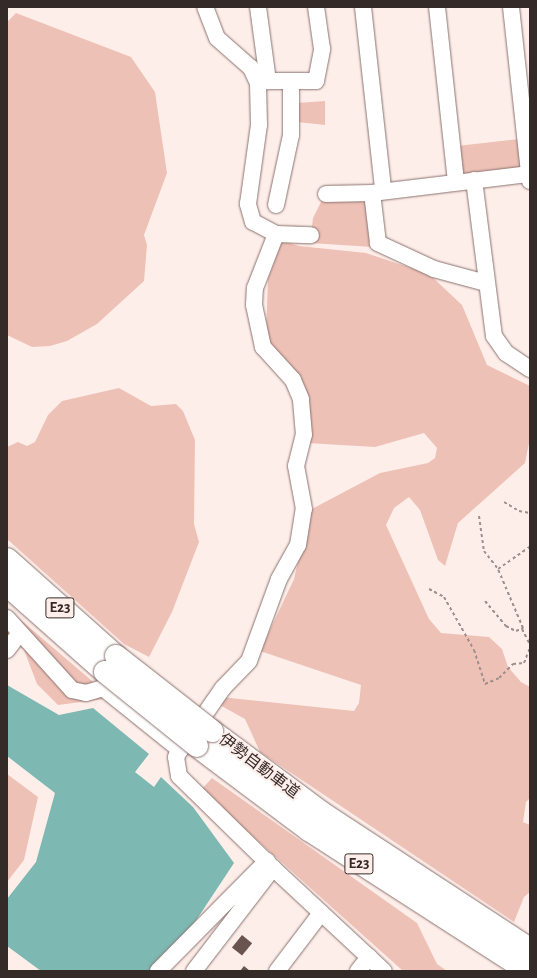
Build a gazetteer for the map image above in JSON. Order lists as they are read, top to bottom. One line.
{"streets":{"highway":["E23","伊勢自動車道"]}}
